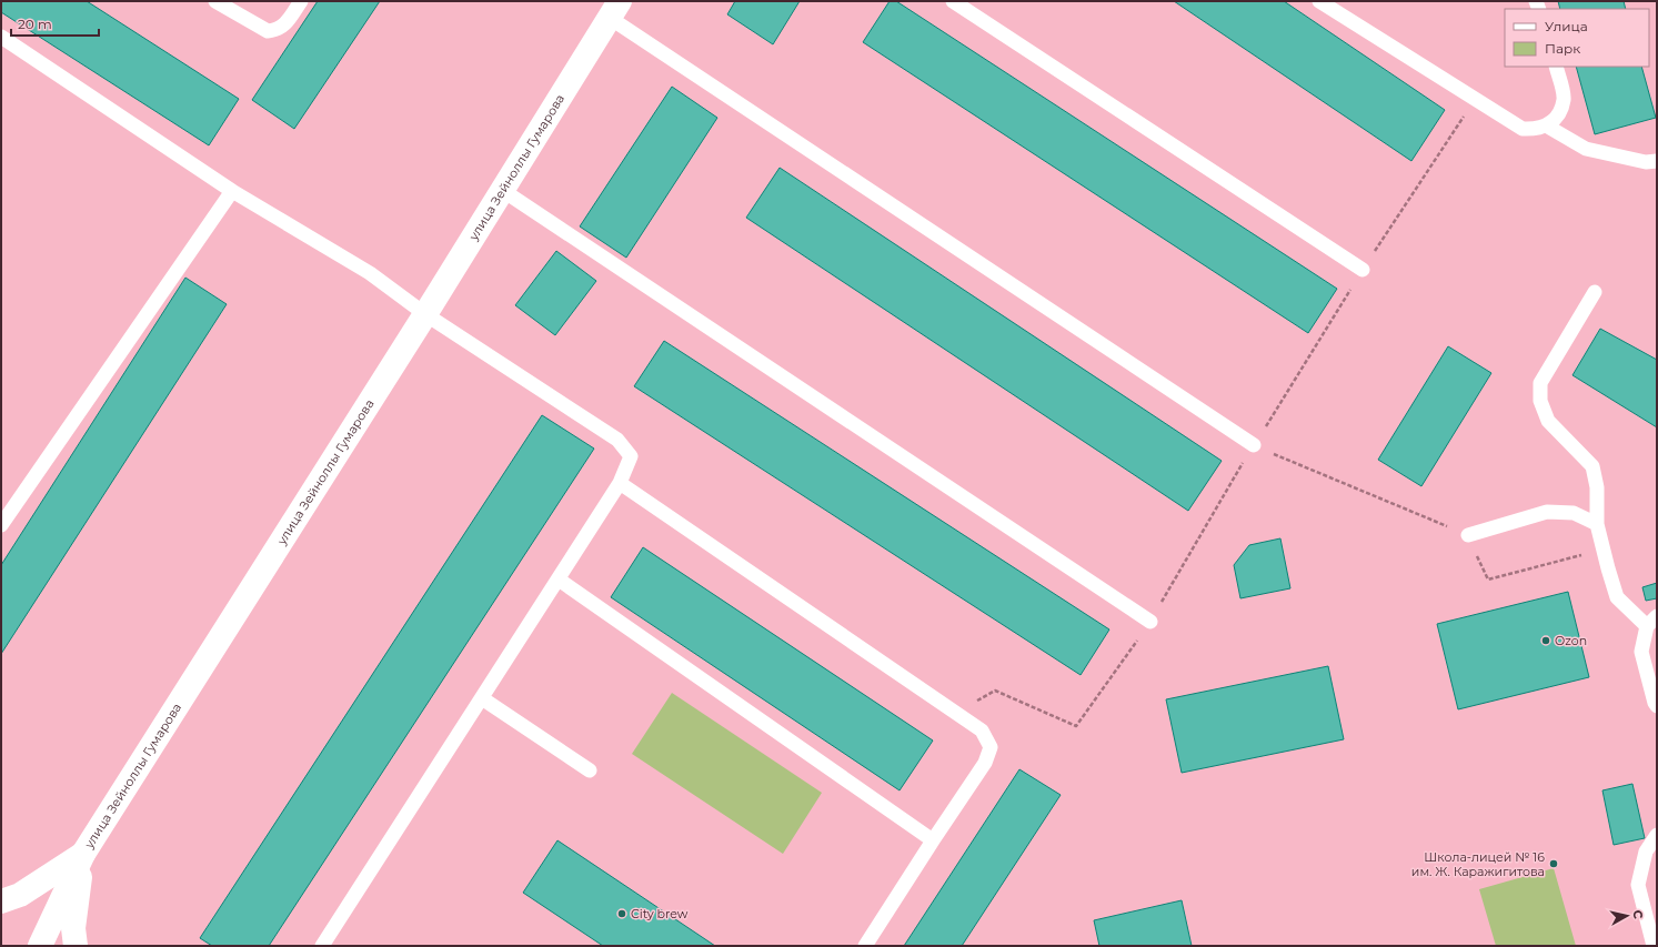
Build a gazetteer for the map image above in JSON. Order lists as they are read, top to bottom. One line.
{"streets":{"main road":["улица Зейноллы Гумарова"]},"places":["Ozon","Школа-лицей № 16 им. Ж. Каражигитова","City brew"],"legend":["Улица","Парк"],"scale_bar":"20 m","north":"right"}
